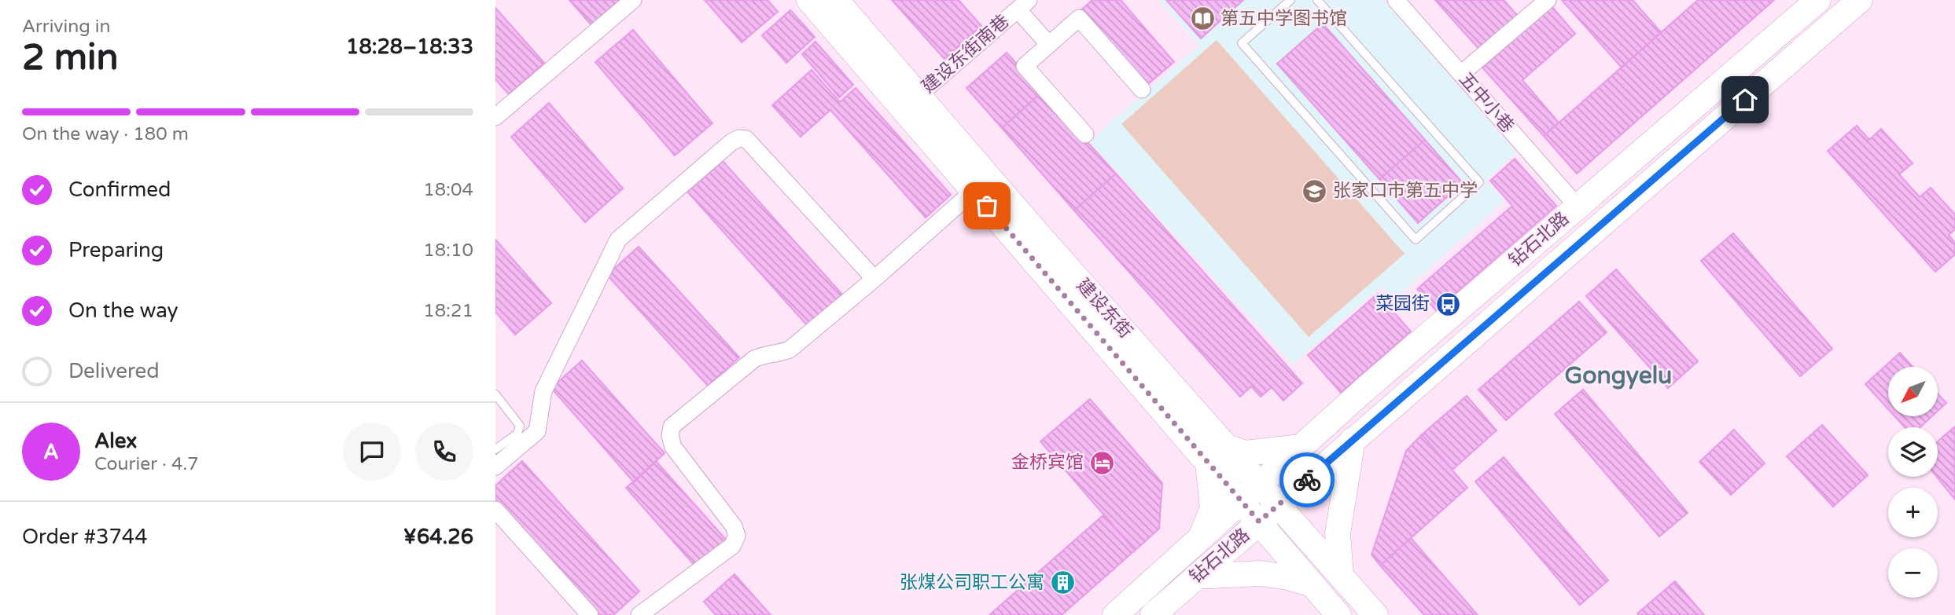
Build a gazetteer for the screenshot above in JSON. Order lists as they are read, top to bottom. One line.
{"streets":{"main road":["钻石北路","建设东街"],"street":["建设东街南巷","五中小巷"]},"crossings":[["建设东街南巷","建设东街"],["五中小巷","钻石北路"],["钻石北路","建设东街"]],"districts":["Gongyelu"],"places":{"library":["第五中学图书馆"],"school or university":["张家口市第五中学"],"bus stop":["菜园街"],"hotel":["金桥宾馆"],"building":["张煤公司职工公寓"]},"north":"bottom left","page":{"heading":["2 min","Arriving in","18:28–18:33"],"panel":["Alex","Courier · 4.7","Order #3744","¥64.26"],"bar":"On the way · 180 m","list":[["Confirmed","18:04"],["Preparing","18:10"],["On the way","18:21"],"Delivered"],"map_buttons":["+","−"],"round":"A"}}
